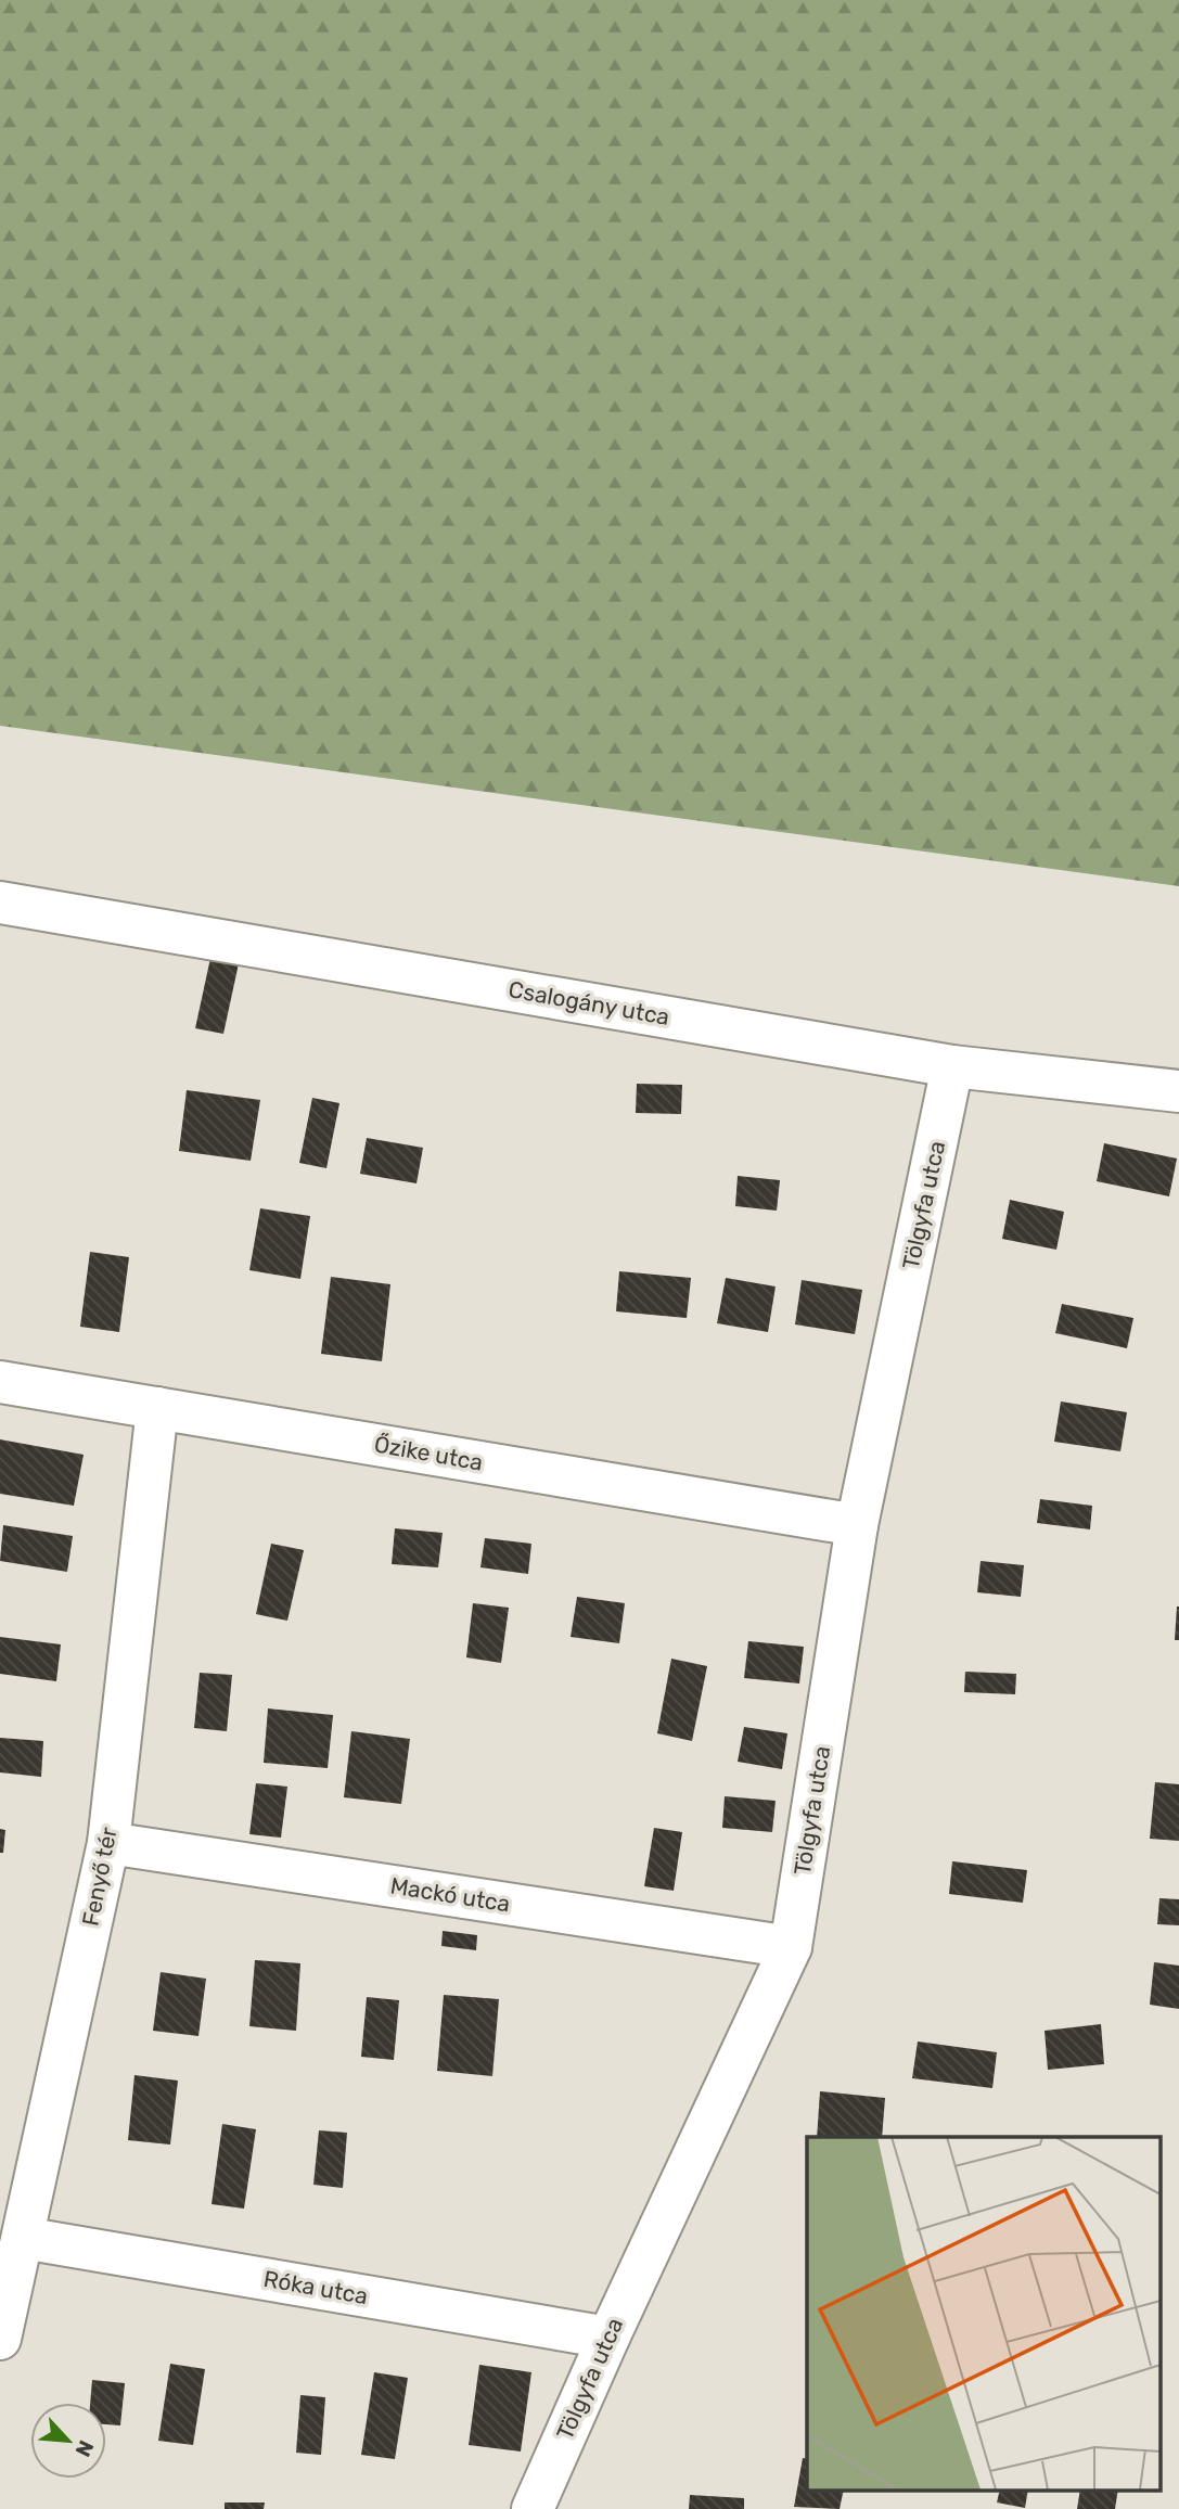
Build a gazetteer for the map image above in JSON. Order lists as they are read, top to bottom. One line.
{"streets":{"street":["Csalogány utca","Tölgyfa utca","Őzike utca","Fenyő tér","Mackó utca","Róka utca"]},"crossings":[["Csalogány utca","Tölgyfa utca"],["Tölgyfa utca","Őzike utca"],["Tölgyfa utca","Mackó utca"],["Tölgyfa utca","Róka utca"],["Őzike utca","Fenyő tér"],["Fenyő tér","Mackó utca"],["Fenyő tér","Róka utca"]],"north":"bottom right"}
